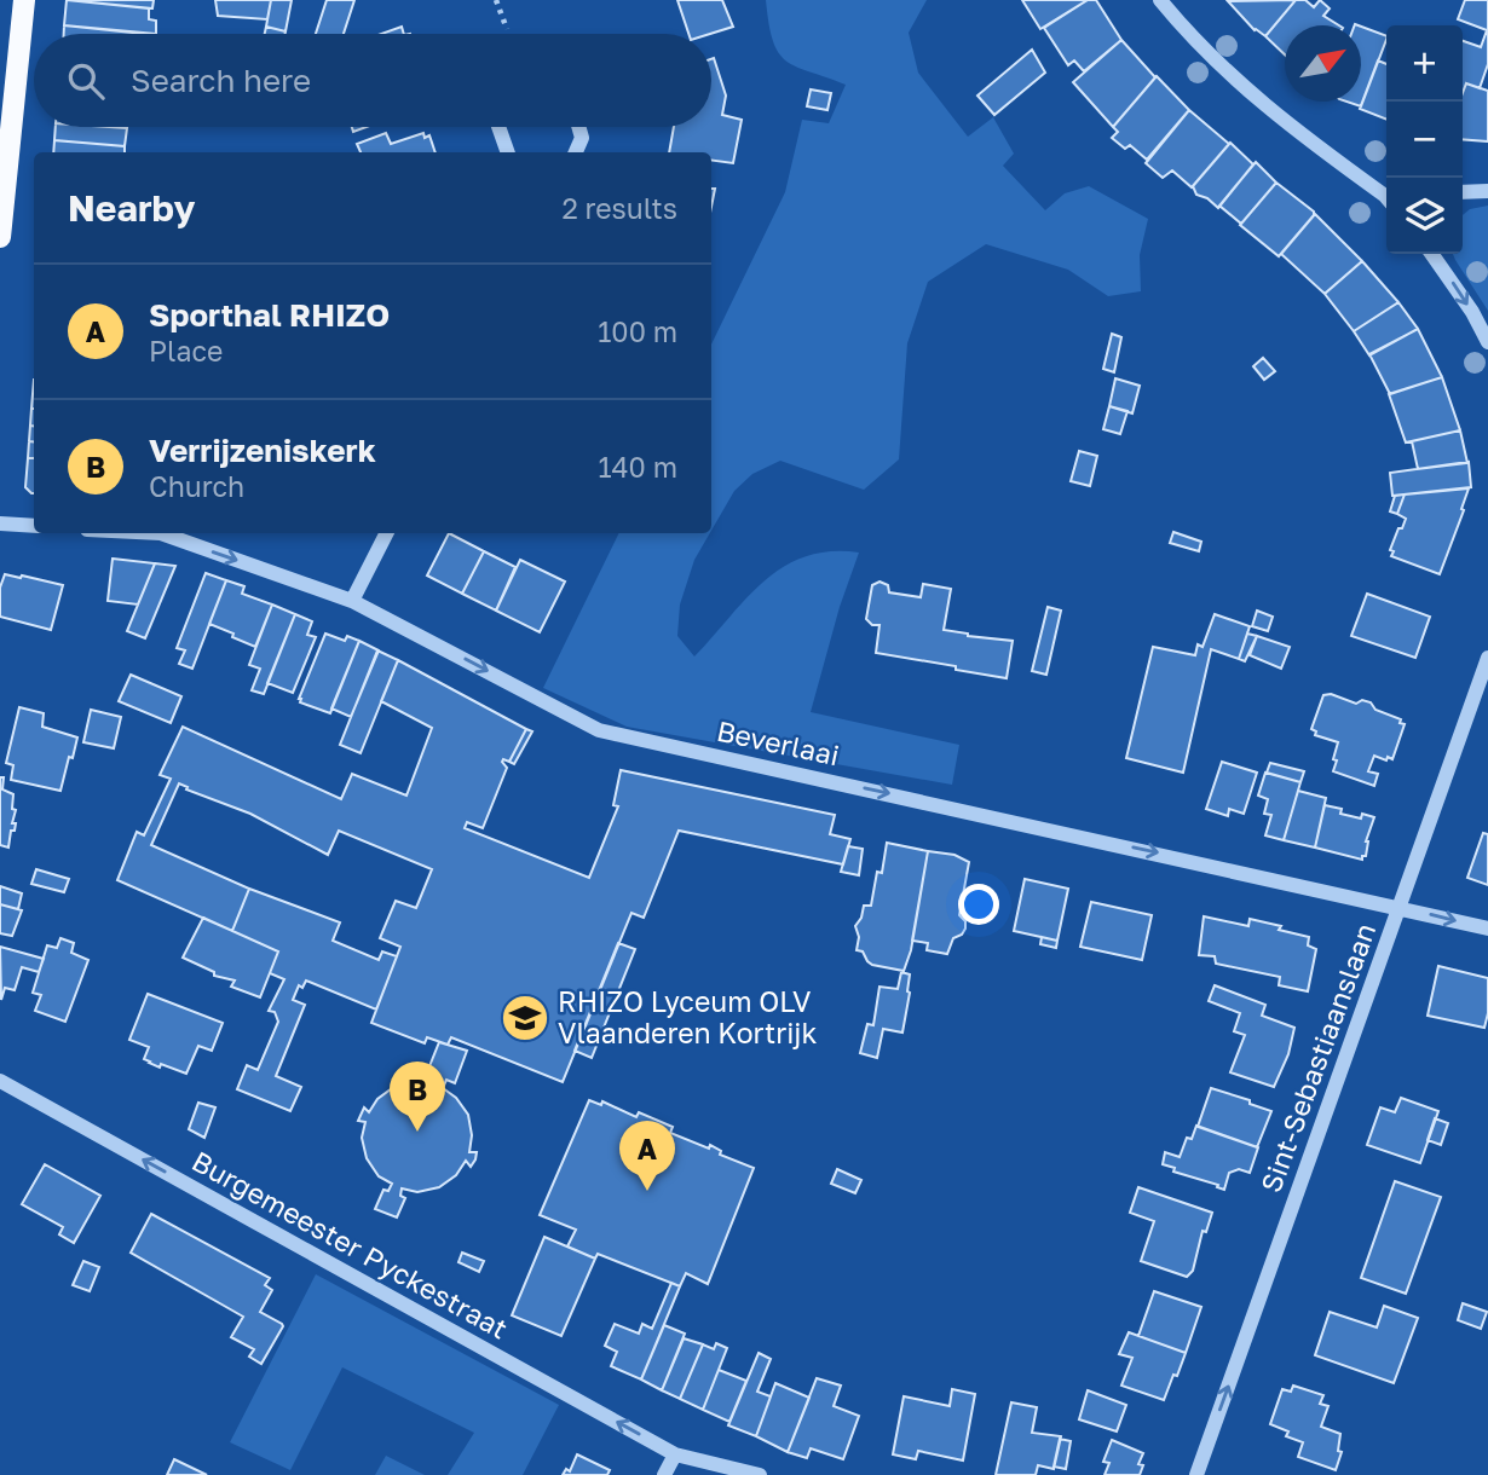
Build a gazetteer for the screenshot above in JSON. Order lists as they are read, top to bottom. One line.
{"streets":{"street":["Beverlaai","Sint-Sebastiaanslaan","Burgemeester Pyckestraat"]},"crossings":[["Beverlaai","Sint-Sebastiaanslaan"]],"one_way":["Beverlaai","Sint-Sebastiaanslaan","Burgemeester Pyckestraat"],"places":{"school or university":["RHIZO Lyceum OLV Vlaanderen Kortrijk"]},"north":"top right","page":{"map_buttons":["+","−"],"search":"Search here","heading":["Nearby","2 results"],"list":[{"mark":"A","name":"Sporthal RHIZO","note":"Place","value":"100 m"},{"mark":"B","name":"Verrijzeniskerk","note":"Church","value":"140 m"}],"pins":["B","A"]}}
